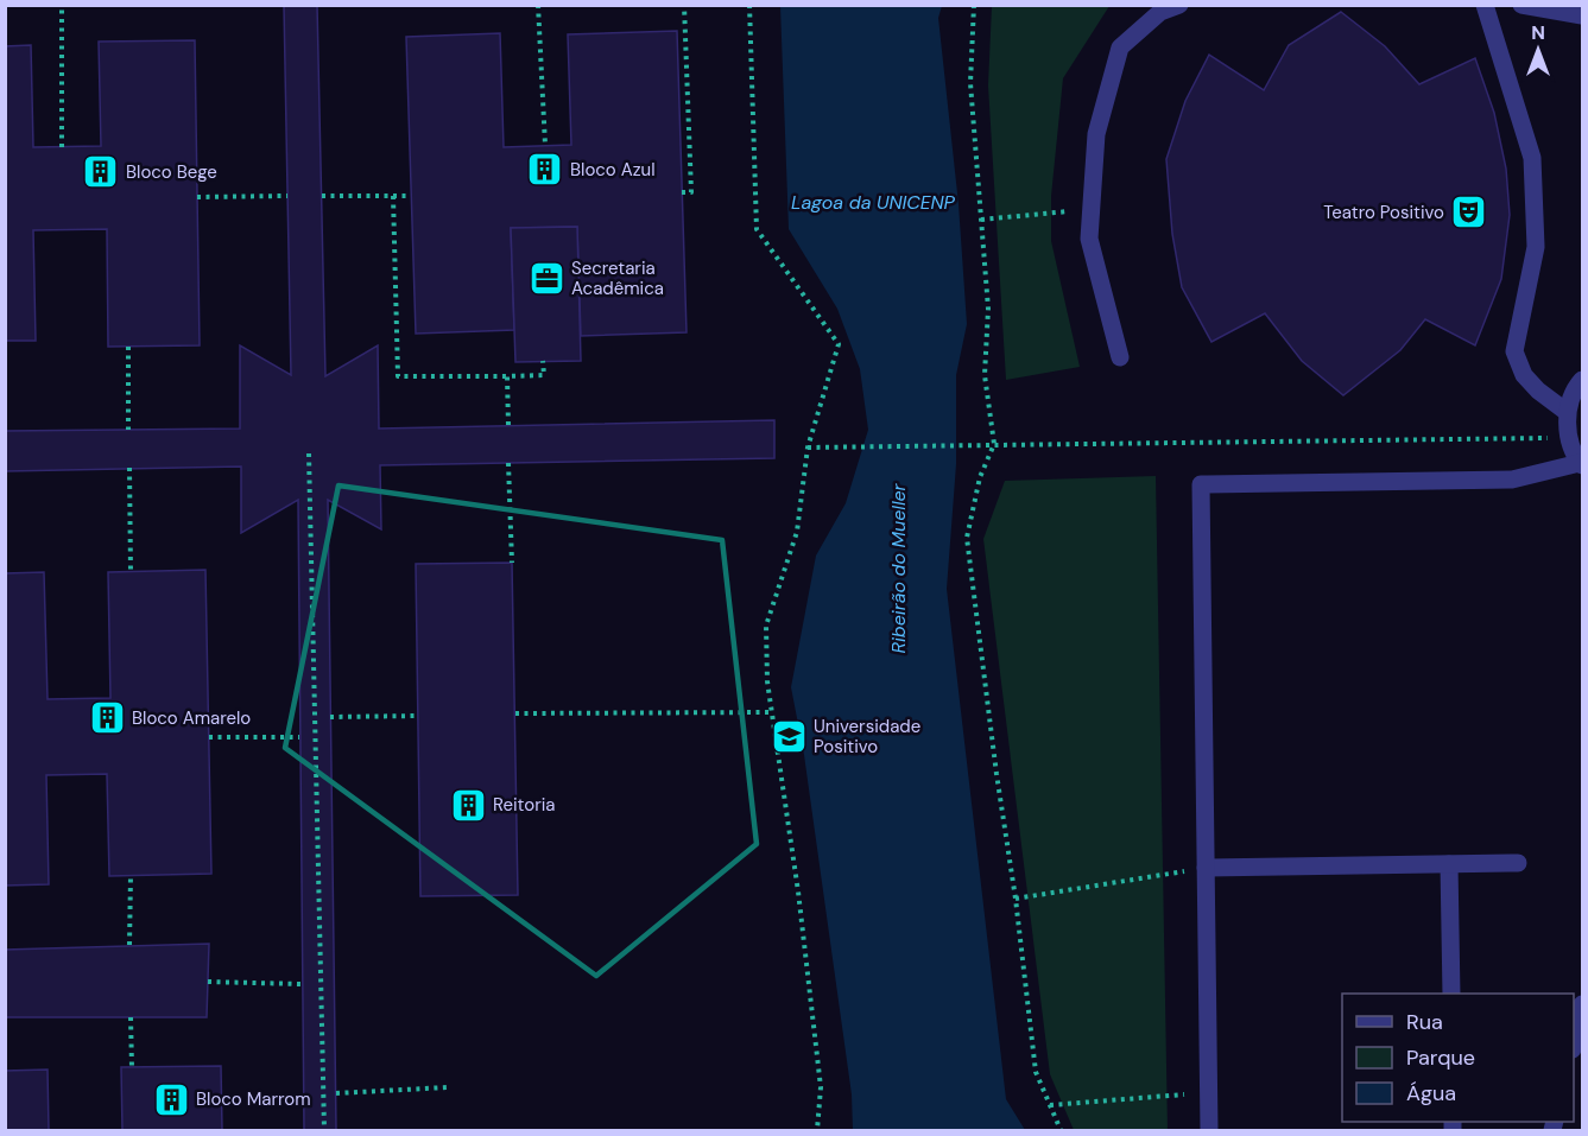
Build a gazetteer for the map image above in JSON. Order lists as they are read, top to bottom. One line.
{"water":["Lagoa da UNICENP","Ribeirão do Mueller"],"places":{"building":["Bloco Azul","Bloco Bege","Bloco Amarelo","Reitoria","Bloco Marrom"],"theatre":["Teatro Positivo"],"office":["Secretaria Acadêmica"],"school or university":["Universidade Positivo"]},"legend":["Rua","Parque","Água"],"north":"top"}
